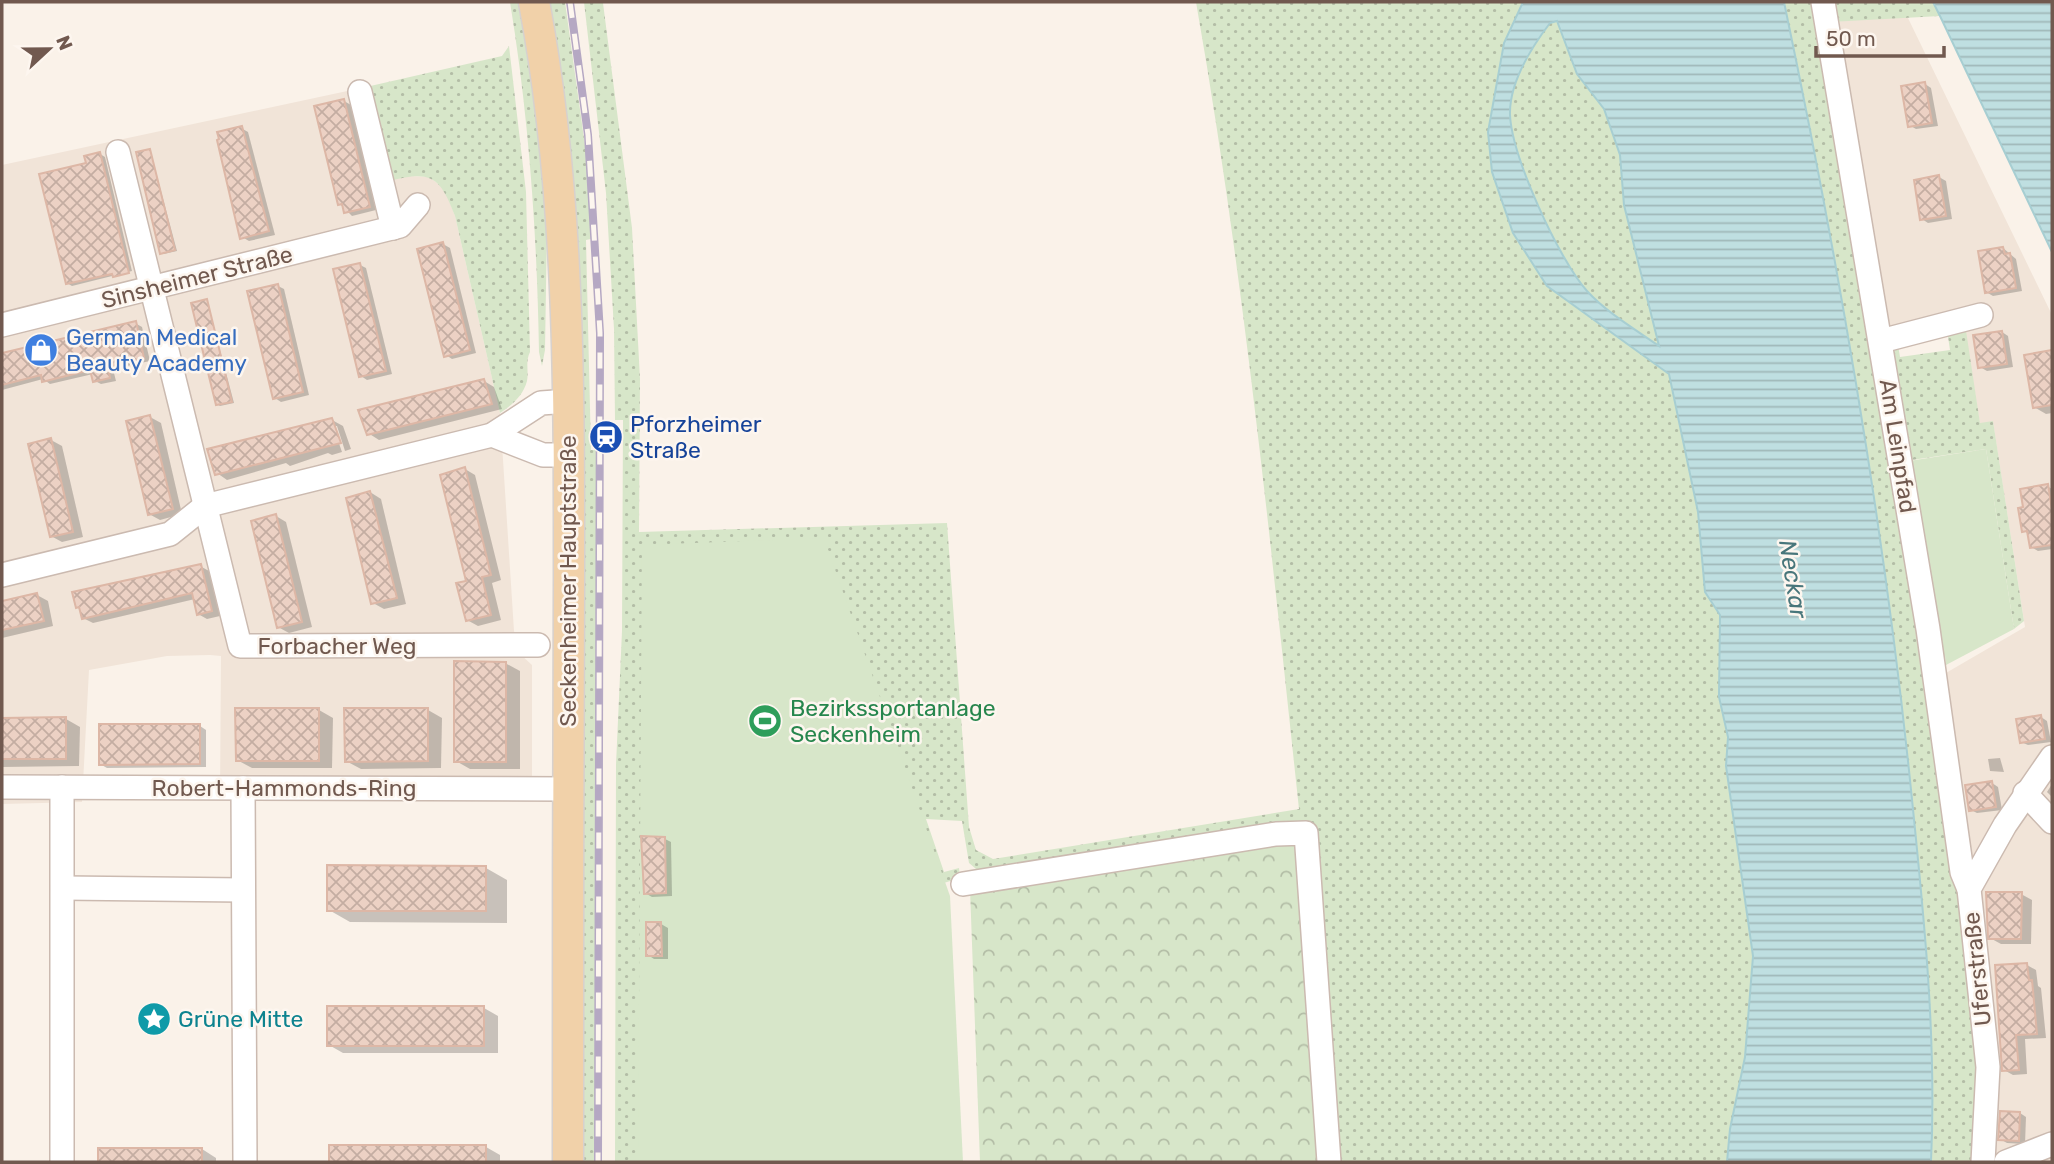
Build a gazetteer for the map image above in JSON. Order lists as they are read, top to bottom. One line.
{"streets":{"main road":["Seckenheimer Hauptstraße"],"street":["Sinsheimer Straße","Am Leinpfad","Forbacher Weg","Robert-Hammonds-Ring","Uferstraße"]},"crossings":[["Am Leinpfad","Uferstraße"],["Seckenheimer Hauptstraße","Robert-Hammonds-Ring"]],"water":["Neckar"],"places":{"shop":["German Medical Beauty Academy"],"station":["Pforzheimer Straße"],"sports":["Bezirkssportanlage Seckenheim"],"place":["Grüne Mitte"]},"scale_bar":"50 m","north":"right"}
